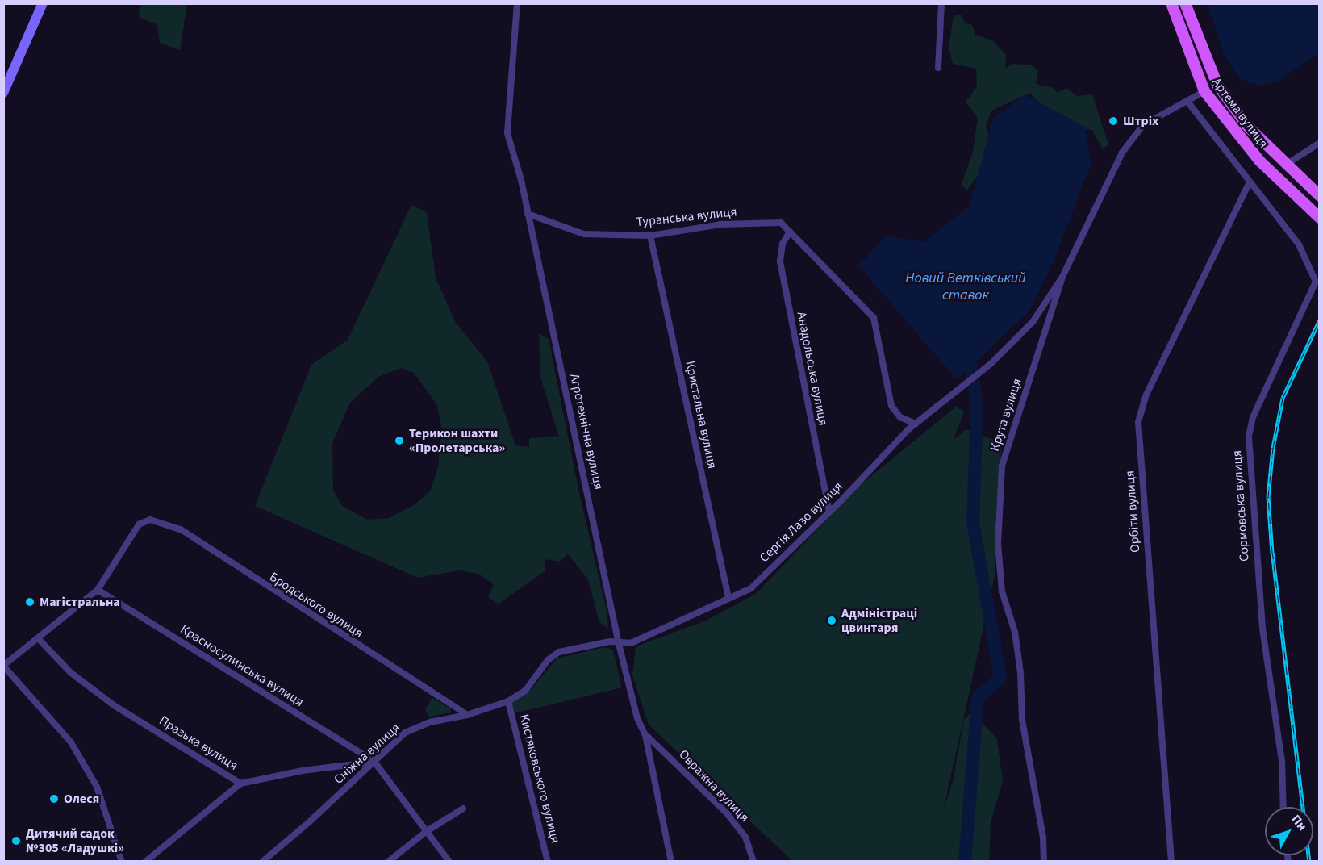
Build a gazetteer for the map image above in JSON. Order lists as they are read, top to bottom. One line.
{"streets":{"main road":["Артема вулиця"],"street":["Туранська вулиця","Анадольська вулиця","Кристальна вулиця","Крута вулиця","Агротехнічна вулиця","Сормовська вулиця","Орбіти вулиця","Сергія Лазо вулиця","Бродського вулиця","Красносулинська вулиця","Празька вулиця","Сніжна вулиця","Кистяковського вулиця","Овражна вулиця"]},"crossings":[["Артема вулиця","Крута вулиця"],["Туранська вулиця","Анадольська вулиця"],["Туранська вулиця","Кристальна вулиця"],["Туранська вулиця","Агротехнічна вулиця"],["Туранська вулиця","Сергія Лазо вулиця"],["Анадольська вулиця","Сергія Лазо вулиця"],["Кристальна вулиця","Сергія Лазо вулиця"],["Крута вулиця","Сормовська вулиця"],["Крута вулиця","Сергія Лазо вулиця"],["Агротехнічна вулиця","Сергія Лазо вулиця"],["Агротехнічна вулиця","Овражна вулиця"],["Сормовська вулиця","Орбіти вулиця"],["Сергія Лазо вулиця","Сніжна вулиця"],["Сергія Лазо вулиця","Кистяковського вулиця"],["Бродського вулиця","Красносулинська вулиця"],["Бродського вулиця","Сніжна вулиця"],["Красносулинська вулиця","Празька вулиця"],["Красносулинська вулиця","Сніжна вулиця"],["Празька вулиця","Сніжна вулиця"],["Сніжна вулиця","Кистяковського вулиця"]],"water":["Новий Ветківський ставок"],"places":["Штріх","Терикон шахти «Пролетарська»","Магістральна","Адміністраці цвинтаря","Олеся","Дитячий садок №305 «Ладушкі»"],"north":"top right"}
